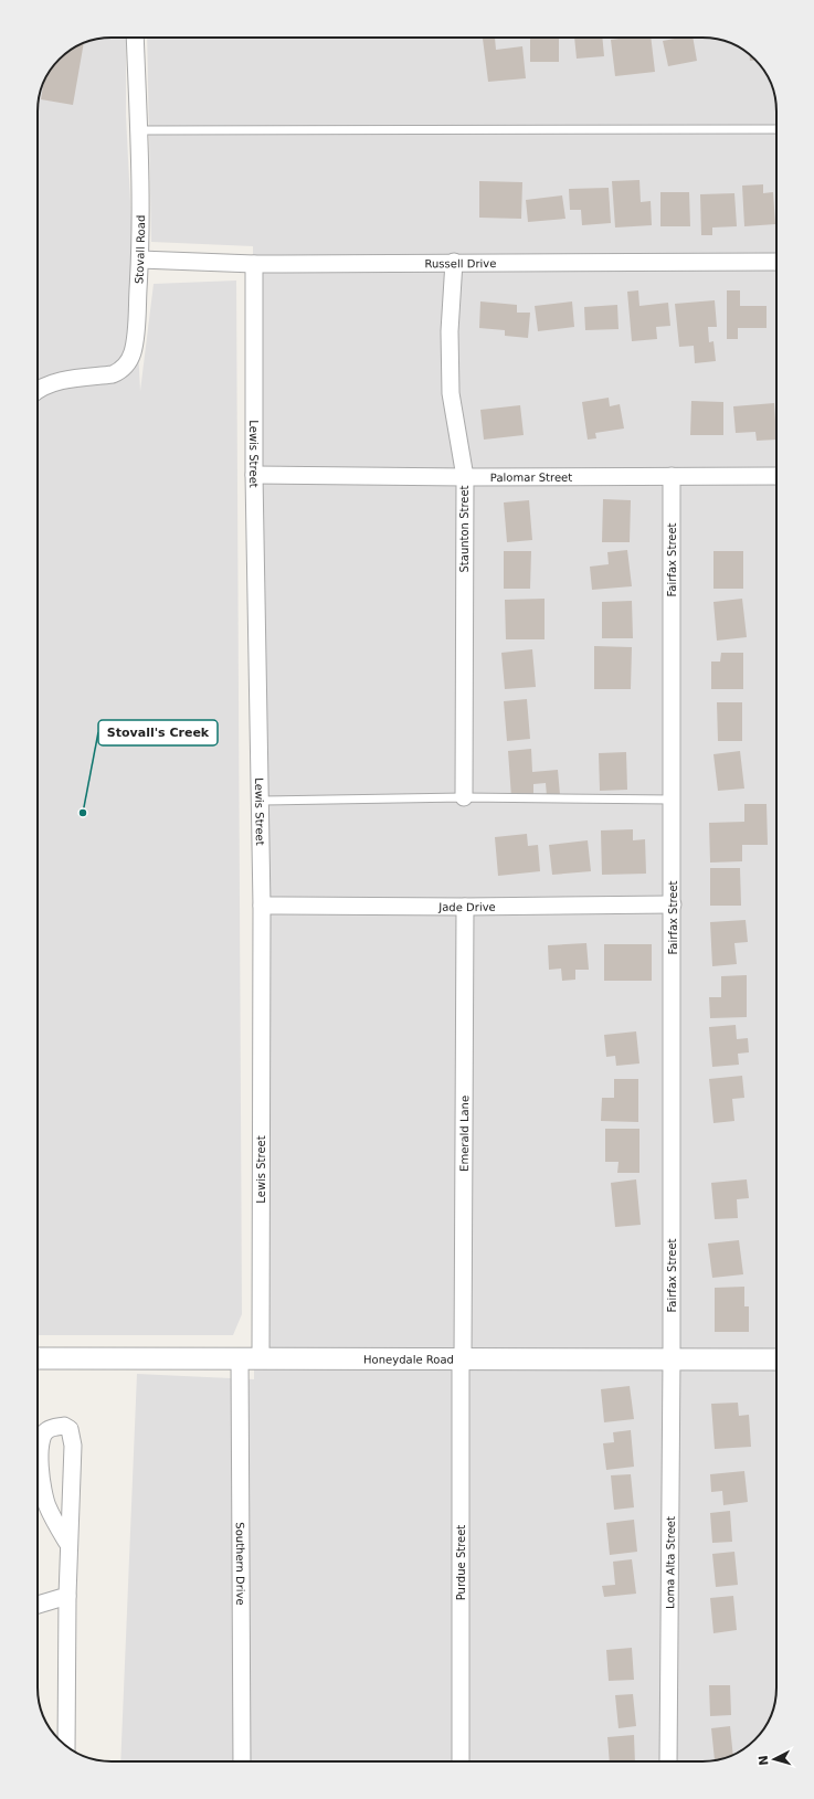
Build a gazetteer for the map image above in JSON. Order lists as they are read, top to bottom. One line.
{"streets":{"street":["Stovall Road","Russell Drive","Lewis Street","Palomar Street","Staunton Street","Fairfax Street","Jade Drive","Emerald Lane","Honeydale Road","Purdue Street","Loma Alta Street","Southern Drive"]},"crossings":[["Stovall Road","Russell Drive"],["Russell Drive","Lewis Street"],["Russell Drive","Staunton Street"],["Lewis Street","Palomar Street"],["Lewis Street","Jade Drive"],["Lewis Street","Honeydale Road"],["Lewis Street","Southern Drive"],["Palomar Street","Staunton Street"],["Palomar Street","Fairfax Street"],["Fairfax Street","Jade Drive"],["Fairfax Street","Honeydale Road"],["Fairfax Street","Loma Alta Street"],["Jade Drive","Emerald Lane"],["Emerald Lane","Honeydale Road"],["Emerald Lane","Purdue Street"],["Honeydale Road","Purdue Street"],["Honeydale Road","Loma Alta Street"],["Honeydale Road","Southern Drive"]],"places":["Stovall's Creek"],"north":"left"}
